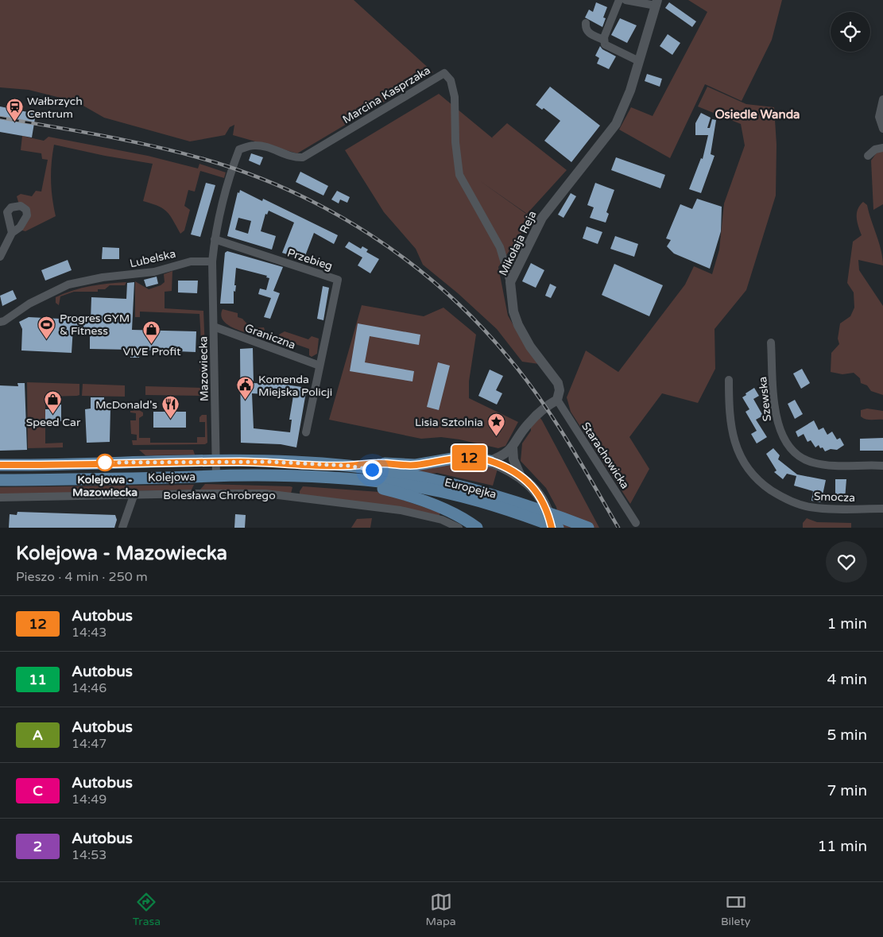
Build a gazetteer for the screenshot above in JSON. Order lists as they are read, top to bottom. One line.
{"streets":{"main road":["Kolejowa","Europejka"],"street":["Marcina Kasprzaka","Mikołaja Reja","Lubelska","Przebieg","Graniczna","Mazowiecka","Szewska","Starachowicka","Bolesława Chrobrego","Smocza"]},"crossings":[["Marcina Kasprzaka","Mikołaja Reja"],["Marcina Kasprzaka","Przebieg"],["Mikołaja Reja","Starachowicka"],["Lubelska","Mazowiecka"],["Przebieg","Graniczna"],["Graniczna","Mazowiecka"],["Mazowiecka","Kolejowa"],["Kolejowa","Europejka"]],"districts":["Osiedle Wanda"],"places":{"station":["Wałbrzych Centrum"],"sports":["Progres GYM & Fitness"],"shop":["VIVE Profit","Speed Car"],"public building":["Komenda Miejska Policji"],"restaurant":["McDonald's"],"place":["Lisia Sztolnia"],"other":["Kolejowa - Mazowiecka"]},"lines":["bus line 12"],"page":{"on_map":"12","heading":["Kolejowa - Mazowiecka","Pieszo · 4 min · 250 m"],"list":[{"mark":"12","name":"Autobus","note":"14:43","value":"1 min"},{"mark":"11","name":"Autobus","note":"14:46","value":"4 min"},{"mark":"A","name":"Autobus","note":"14:47","value":"5 min"},{"mark":"C","name":"Autobus","note":"14:49","value":"7 min"},{"mark":"2","name":"Autobus","note":"14:53","value":"11 min"}],"tabs":["Trasa","Mapa","Bilety"]}}
